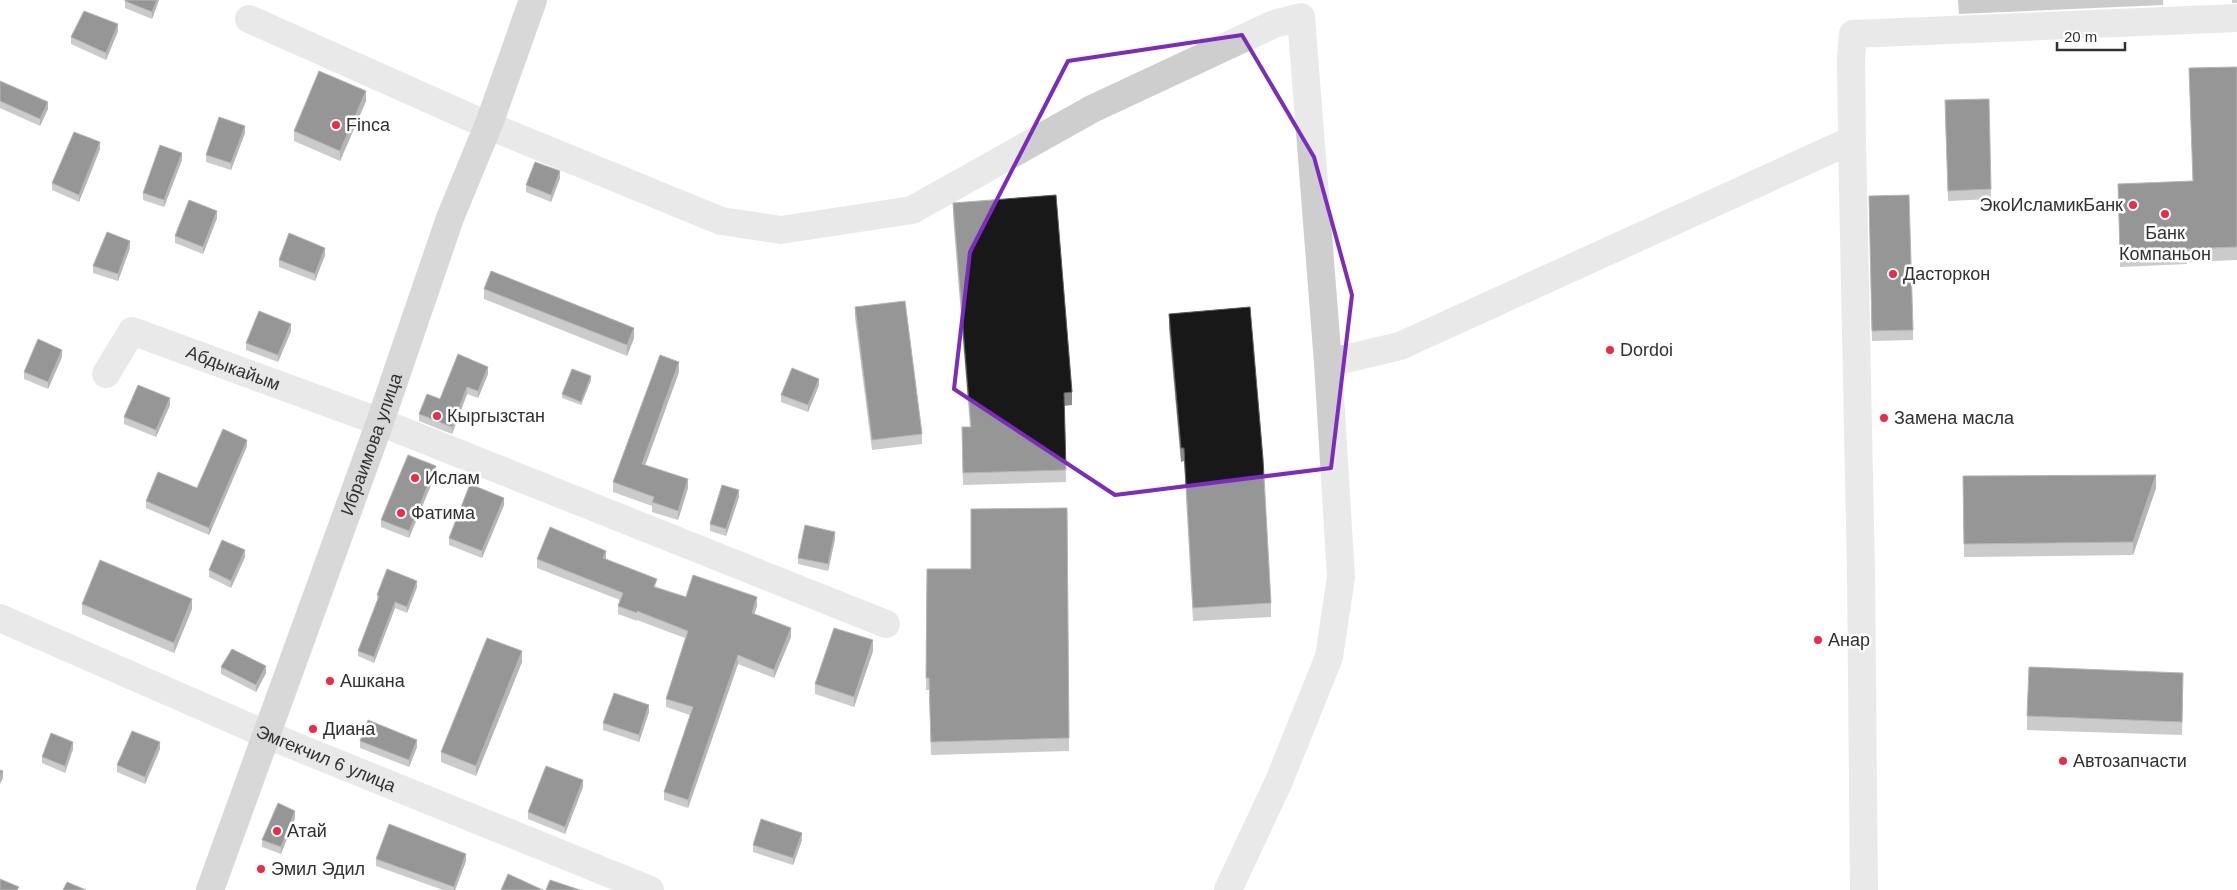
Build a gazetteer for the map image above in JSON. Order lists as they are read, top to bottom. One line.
{"streets":{"main road":["Ибраимова улица"],"street":["Абдыкайым","Эмгекчил 6 улица"]},"crossings":[["Абдыкайым","Ибраимова улица"],["Ибраимова улица","Эмгекчил 6 улица"]],"places":["Finca","ЭкоИсламикБанк","Банк Компаньон","Дасторкон","Dordoi","Кыргызстан","Замена масла","Ислам","Фатима","Анар","Ашкана","Диана","Автозапчасти","Атай","Эмил Эдил"],"scale_bar":"20 m"}
